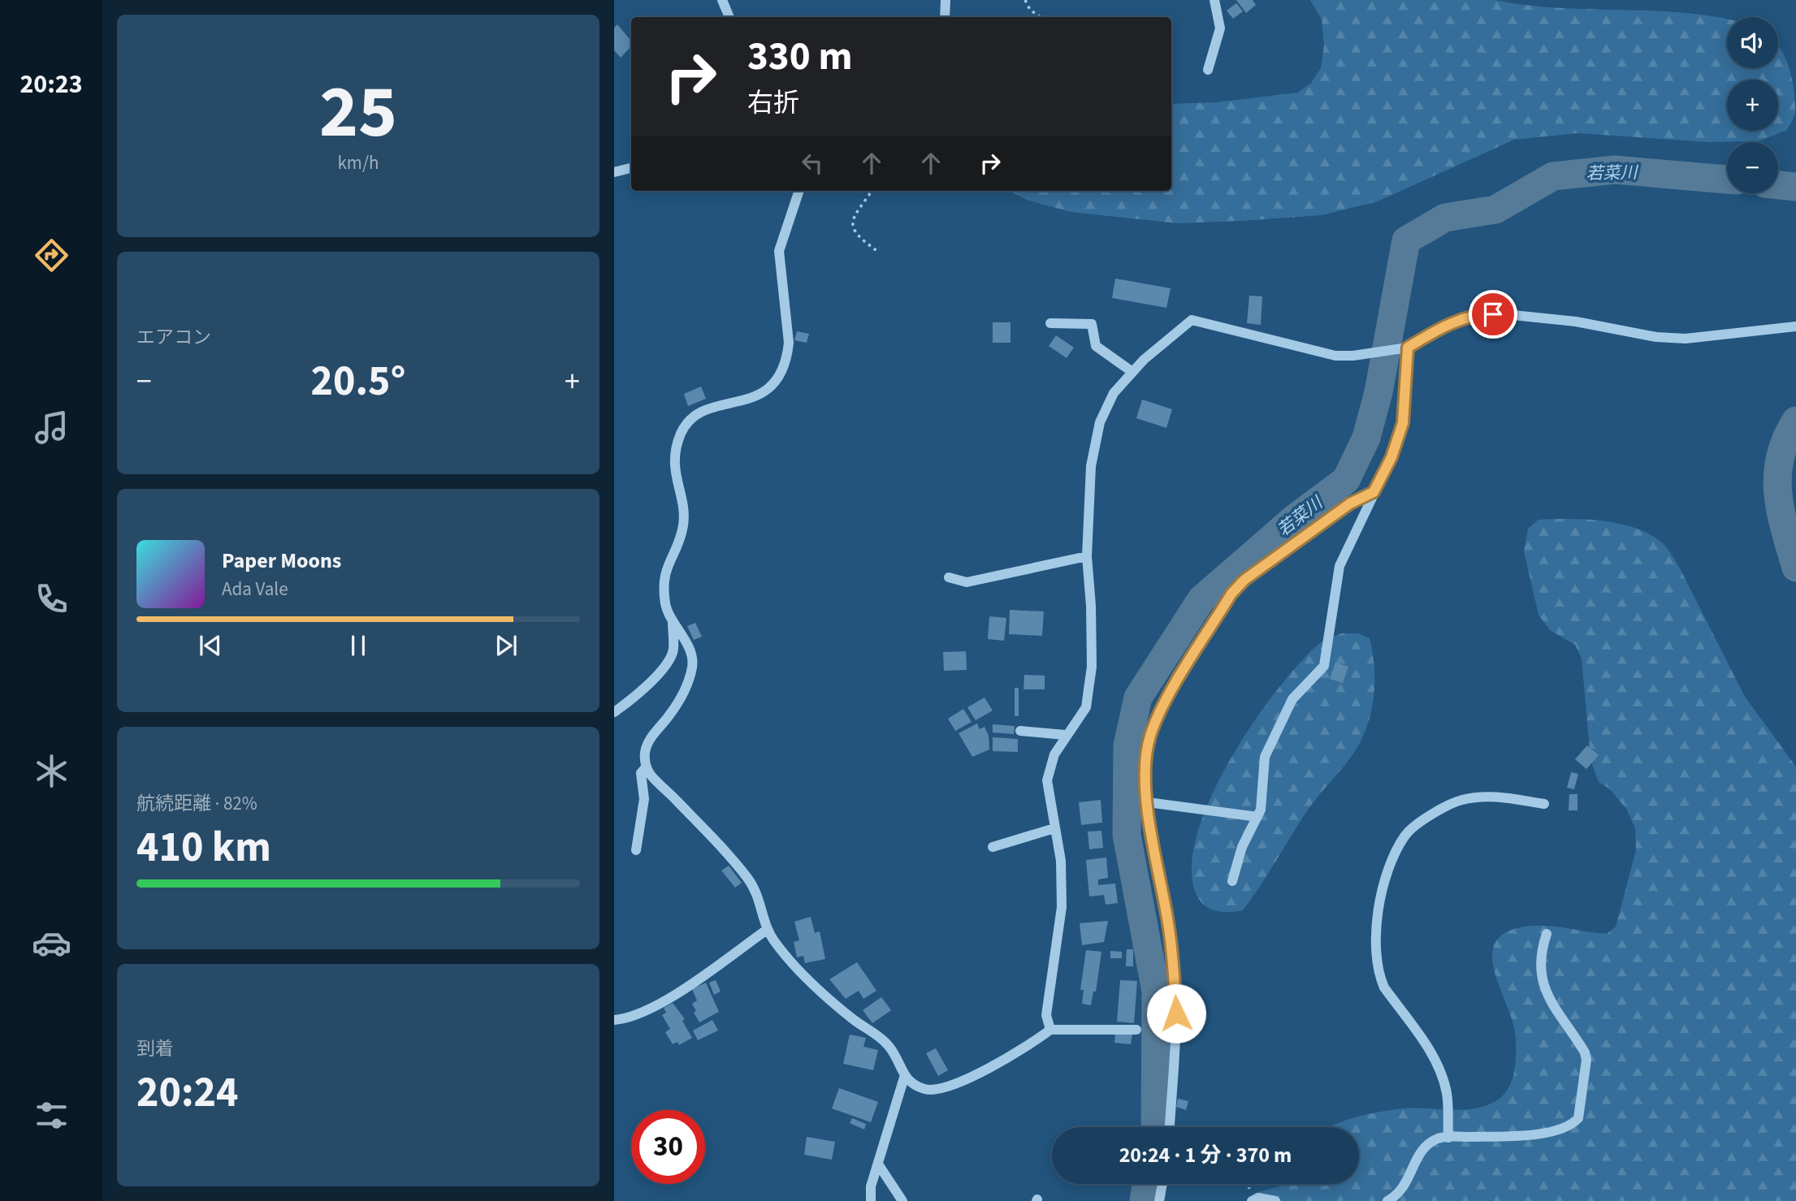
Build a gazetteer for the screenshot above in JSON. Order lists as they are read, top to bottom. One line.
{"water":["若菜川"],"page":{"tabs":"20:23","tile":[["25","km/h"],"エアコン",["航続距離 · 82%","410 km"],["到着","20:24"]],"map_buttons":["+","−"],"turn":["330 m","右折"],"heat":["−","20.5°","+"],"song":["Paper Moons","Ada Vale"],"limit":"30","trip":"20:24 · 1 分 · 370 m"}}
